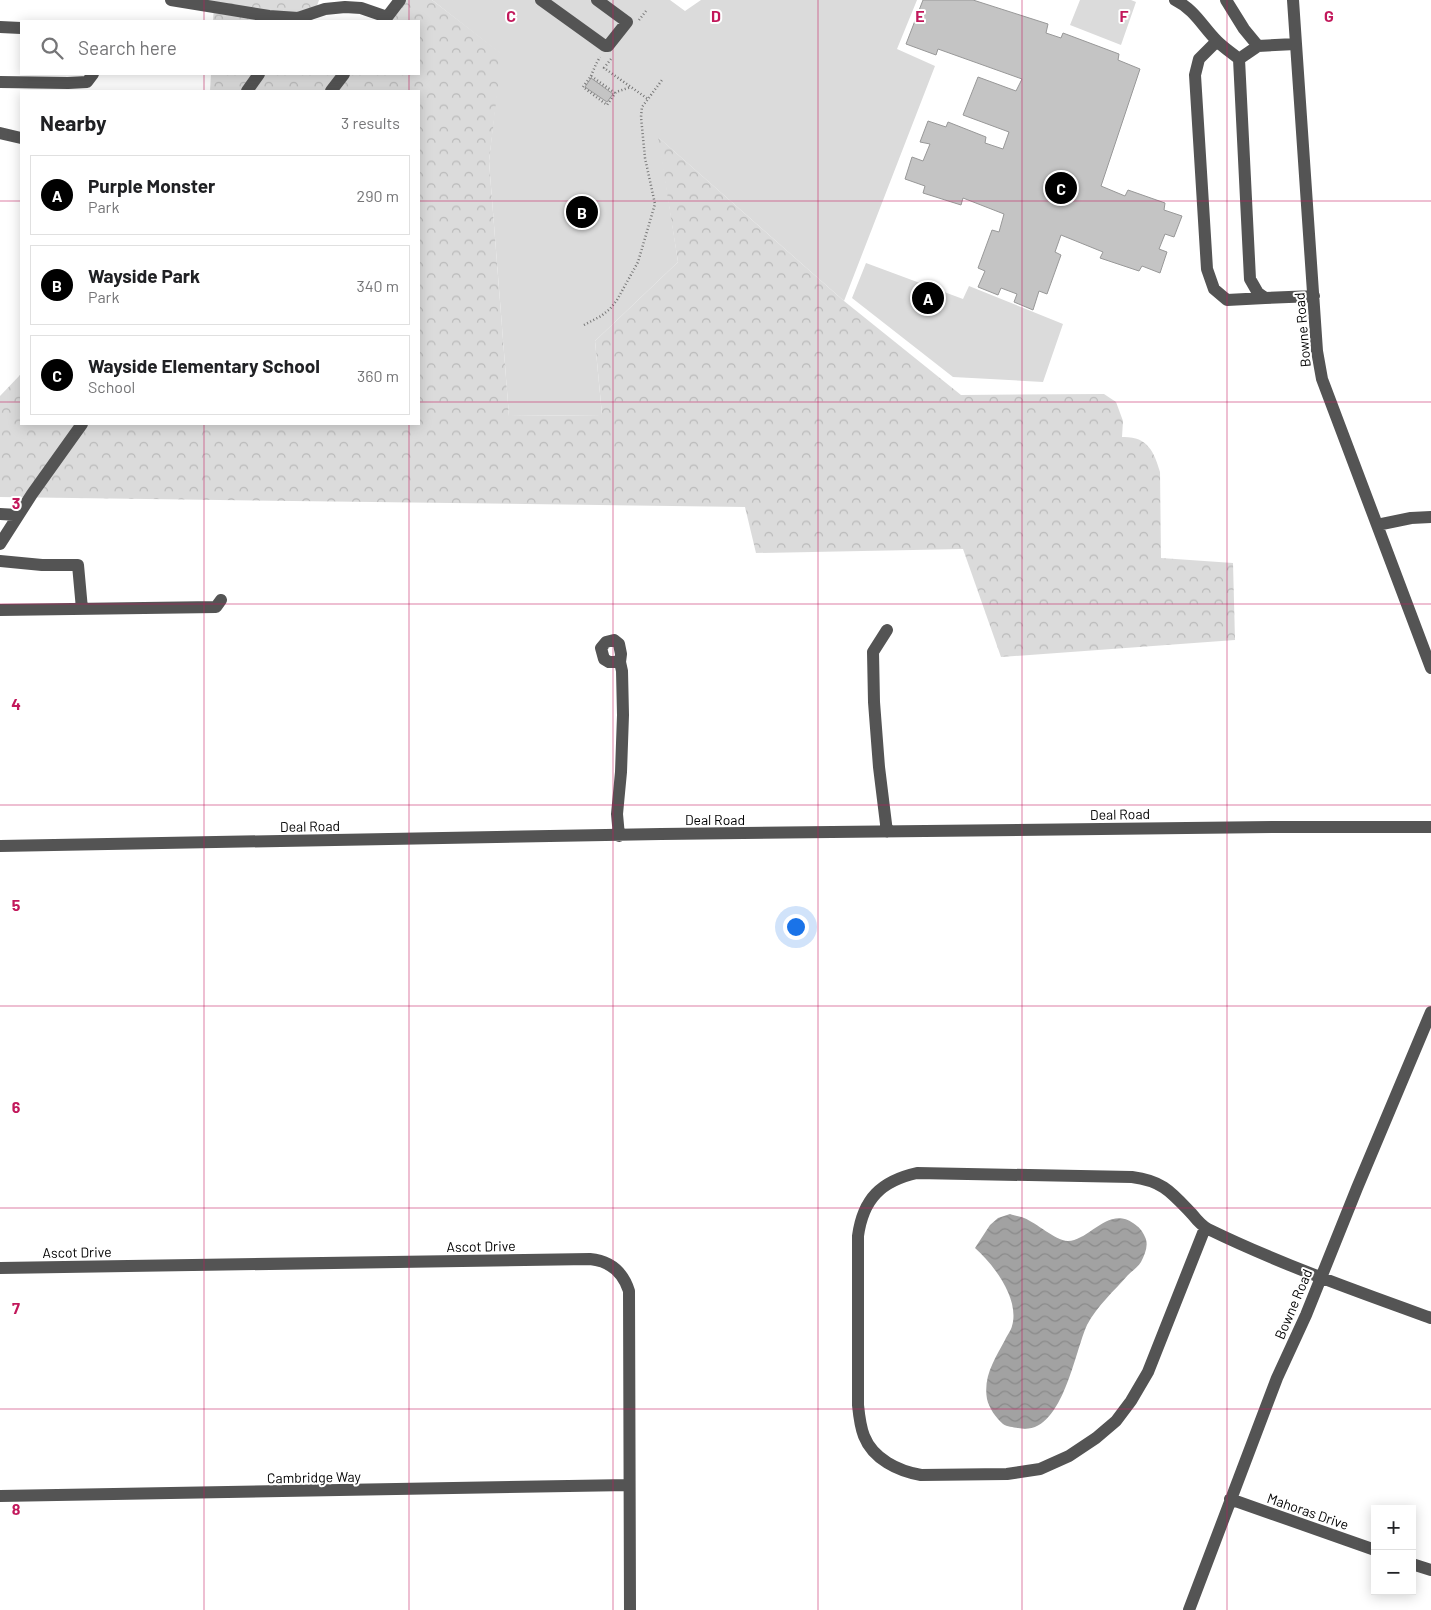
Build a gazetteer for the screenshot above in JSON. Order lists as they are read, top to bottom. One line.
{"streets":{"street":["Bowne Road","Deal Road","Ascot Drive","Cambridge Way","Mahoras Drive"]},"crossings":[["Bowne Road","Mahoras Drive"],["Ascot Drive","Cambridge Way"]],"page":{"search":"Search here","heading":["Nearby","3 results"],"list":[{"mark":"A","name":"Purple Monster","note":"Park","value":"290 m"},{"mark":"B","name":"Wayside Park","note":"Park","value":"340 m"},{"mark":"C","name":"Wayside Elementary School","note":"School","value":"360 m"}],"pins":["C","B","A"],"map_buttons":["+","−"]},"grid":{"columns":["C","D","E","F","G"],"rows":["3","4","5","6","7","8"]}}
